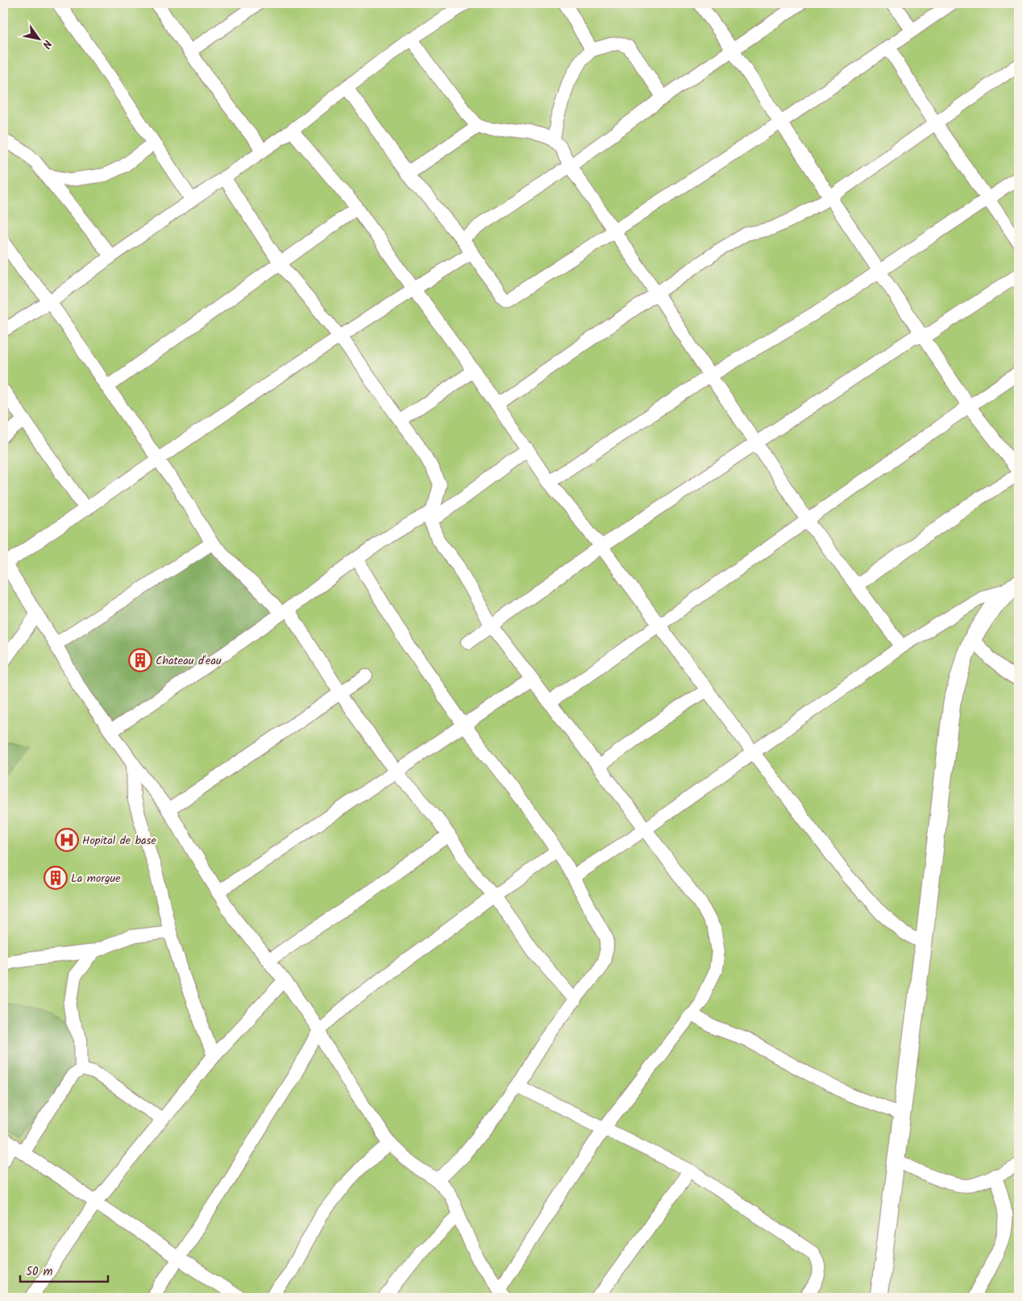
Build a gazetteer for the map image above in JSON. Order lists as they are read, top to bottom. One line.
{"places":{"building":["Chateau d'eau","La morgue"],"hospital":["Hopital de base"]},"scale_bar":"50 m","north":"bottom right"}
